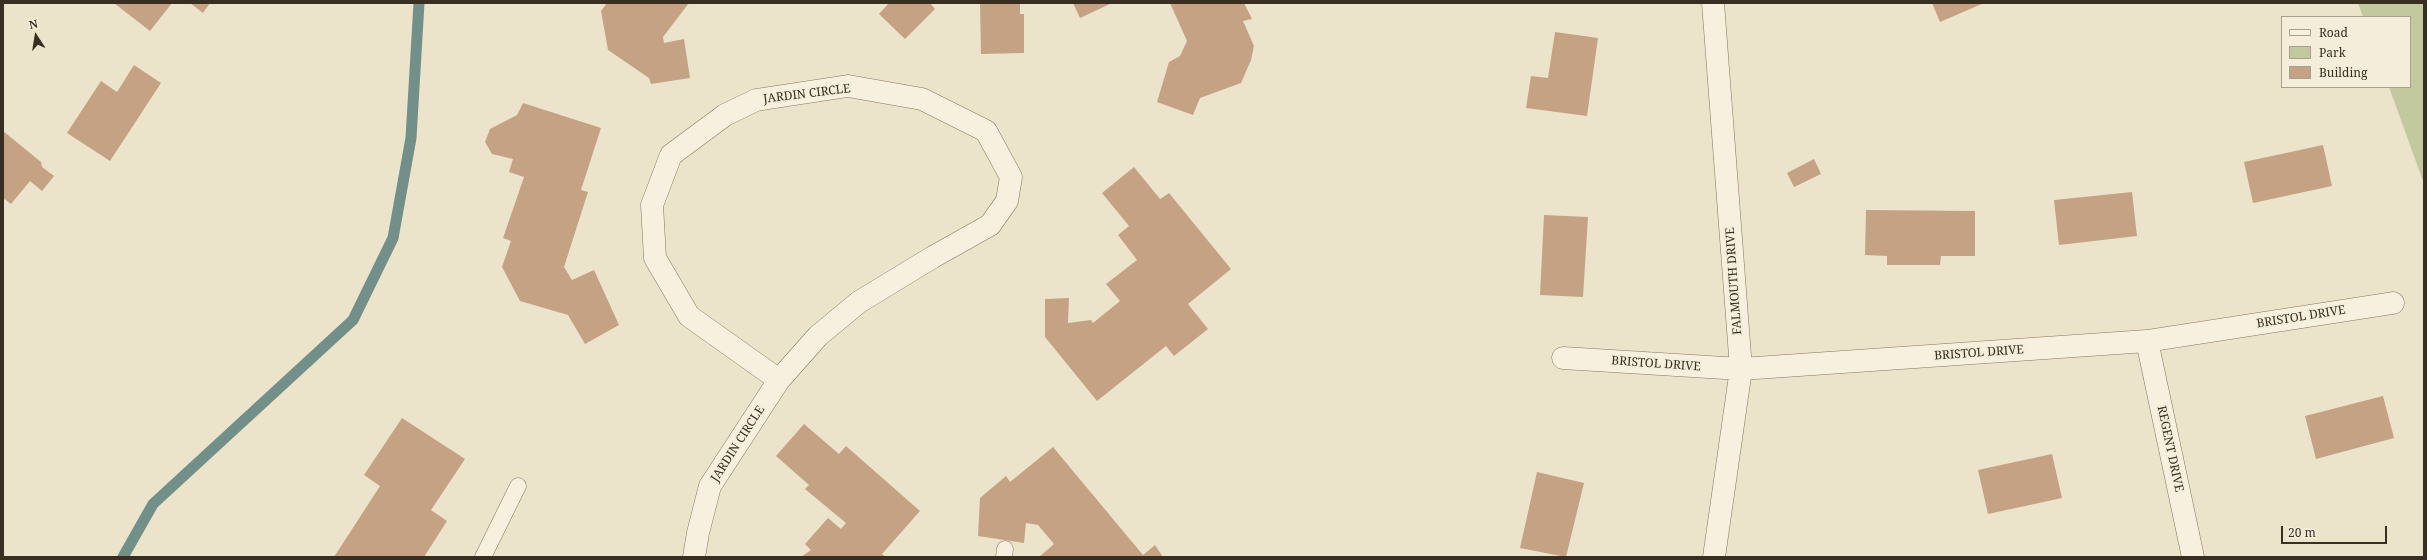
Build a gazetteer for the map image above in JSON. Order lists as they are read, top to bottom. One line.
{"streets":{"street":["JARDIN CIRCLE","FALMOUTH DRIVE","BRISTOL DRIVE","REGENT DRIVE"]},"crossings":[["FALMOUTH DRIVE","BRISTOL DRIVE"],["BRISTOL DRIVE","REGENT DRIVE"]],"legend":["Road","Park","Building"],"scale_bar":"20 m","north":"top"}
